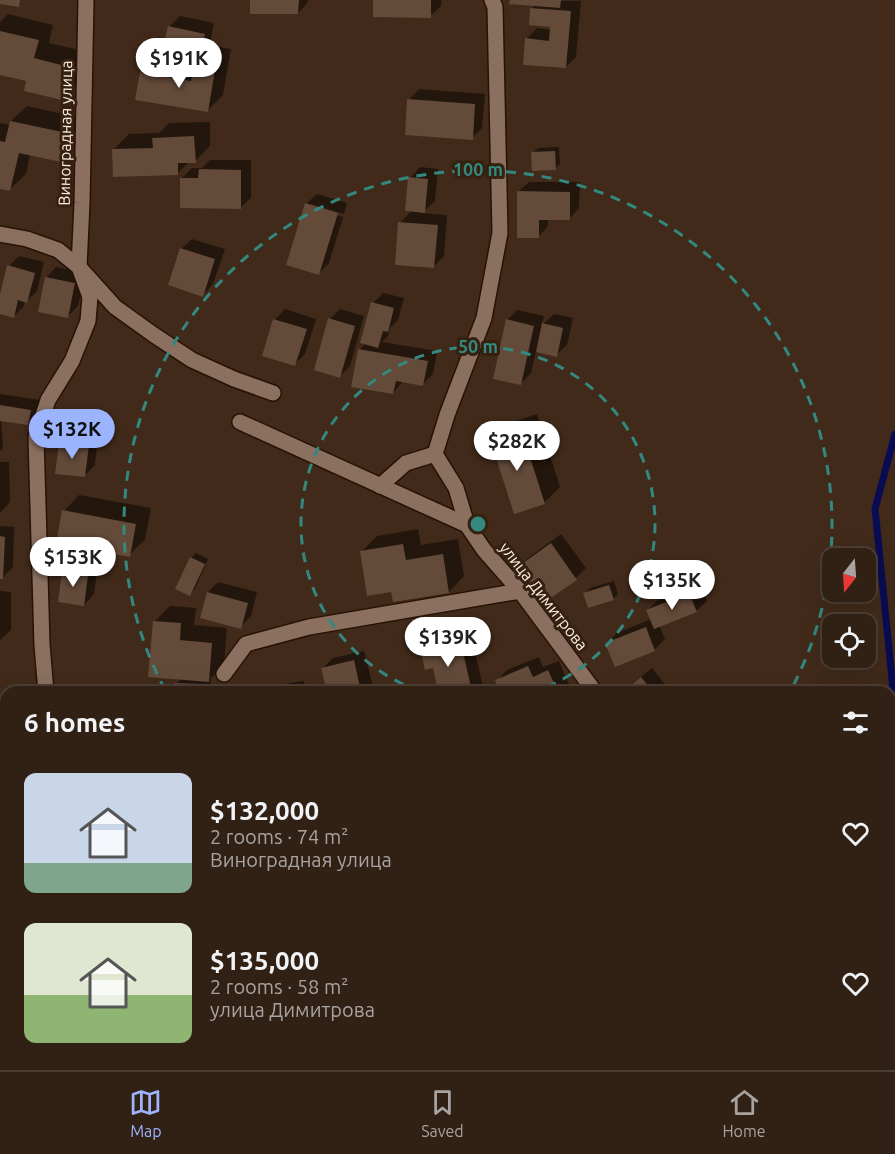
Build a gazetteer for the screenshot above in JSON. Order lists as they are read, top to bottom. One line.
{"streets":{"street":["Виноградная улица","улица Димитрова"]},"north":"bottom","page":{"price":["$191K","$132K","$282K","$153K","$135K","$139K"],"heading":"6 homes","list":[{"name":"$132,000","note":"2 rooms · 74 m² · Виноградная улица"},{"name":"$135,000","note":"2 rooms · 58 m² · улица Димитрова"}],"tabs":["Map","Saved","Home"]},"rings":["100 m","50 m"]}
